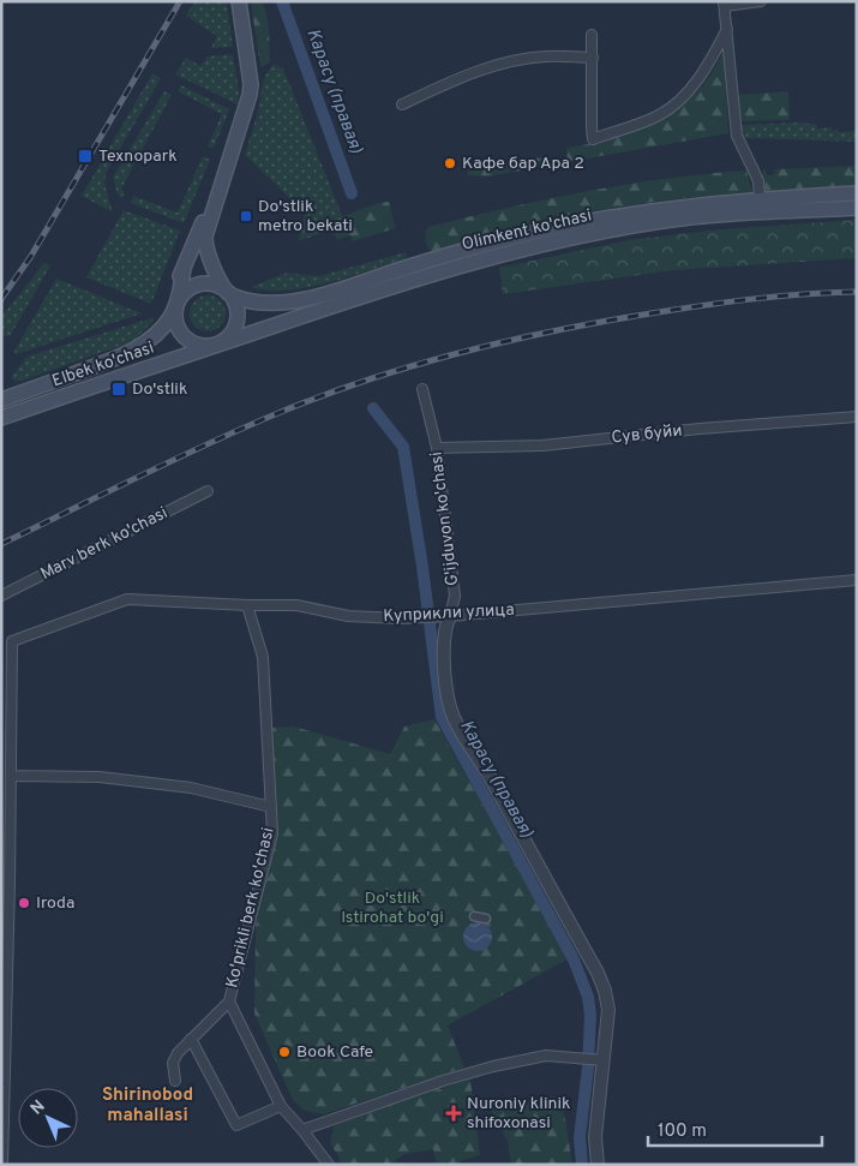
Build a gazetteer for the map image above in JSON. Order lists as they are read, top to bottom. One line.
{"streets":{"main road":["Olimkent ko'chasi","Elbek ko'chasi"],"street":["Сув буйи","G'ijduvon ko'chasi","Marv berk ko'chasi","Куприкли улица","Ko'prikli berk ko'chasi"]},"crossings":[["Olimkent ko'chasi","Elbek ko'chasi"],["Сув буйи","G'ijduvon ko'chasi"],["G'ijduvon ko'chasi","Куприкли улица"],["Куприкли улица","Ko'prikli berk ko'chasi"]],"districts":["Shirinobod mahallasi"],"water":["Карасу (правая)"],"parks":["Do'stlik Istirohat bo'gi"],"places":{"transit":["Texnopark","Do'stlik metro bekati","Do'stlik"],"other":["Кафе бар Ара 2","Iroda","Book Cafe"],"health":["Nuroniy klinik shifoxonasi"]},"scale_bar":"100 m","north":"top left"}
